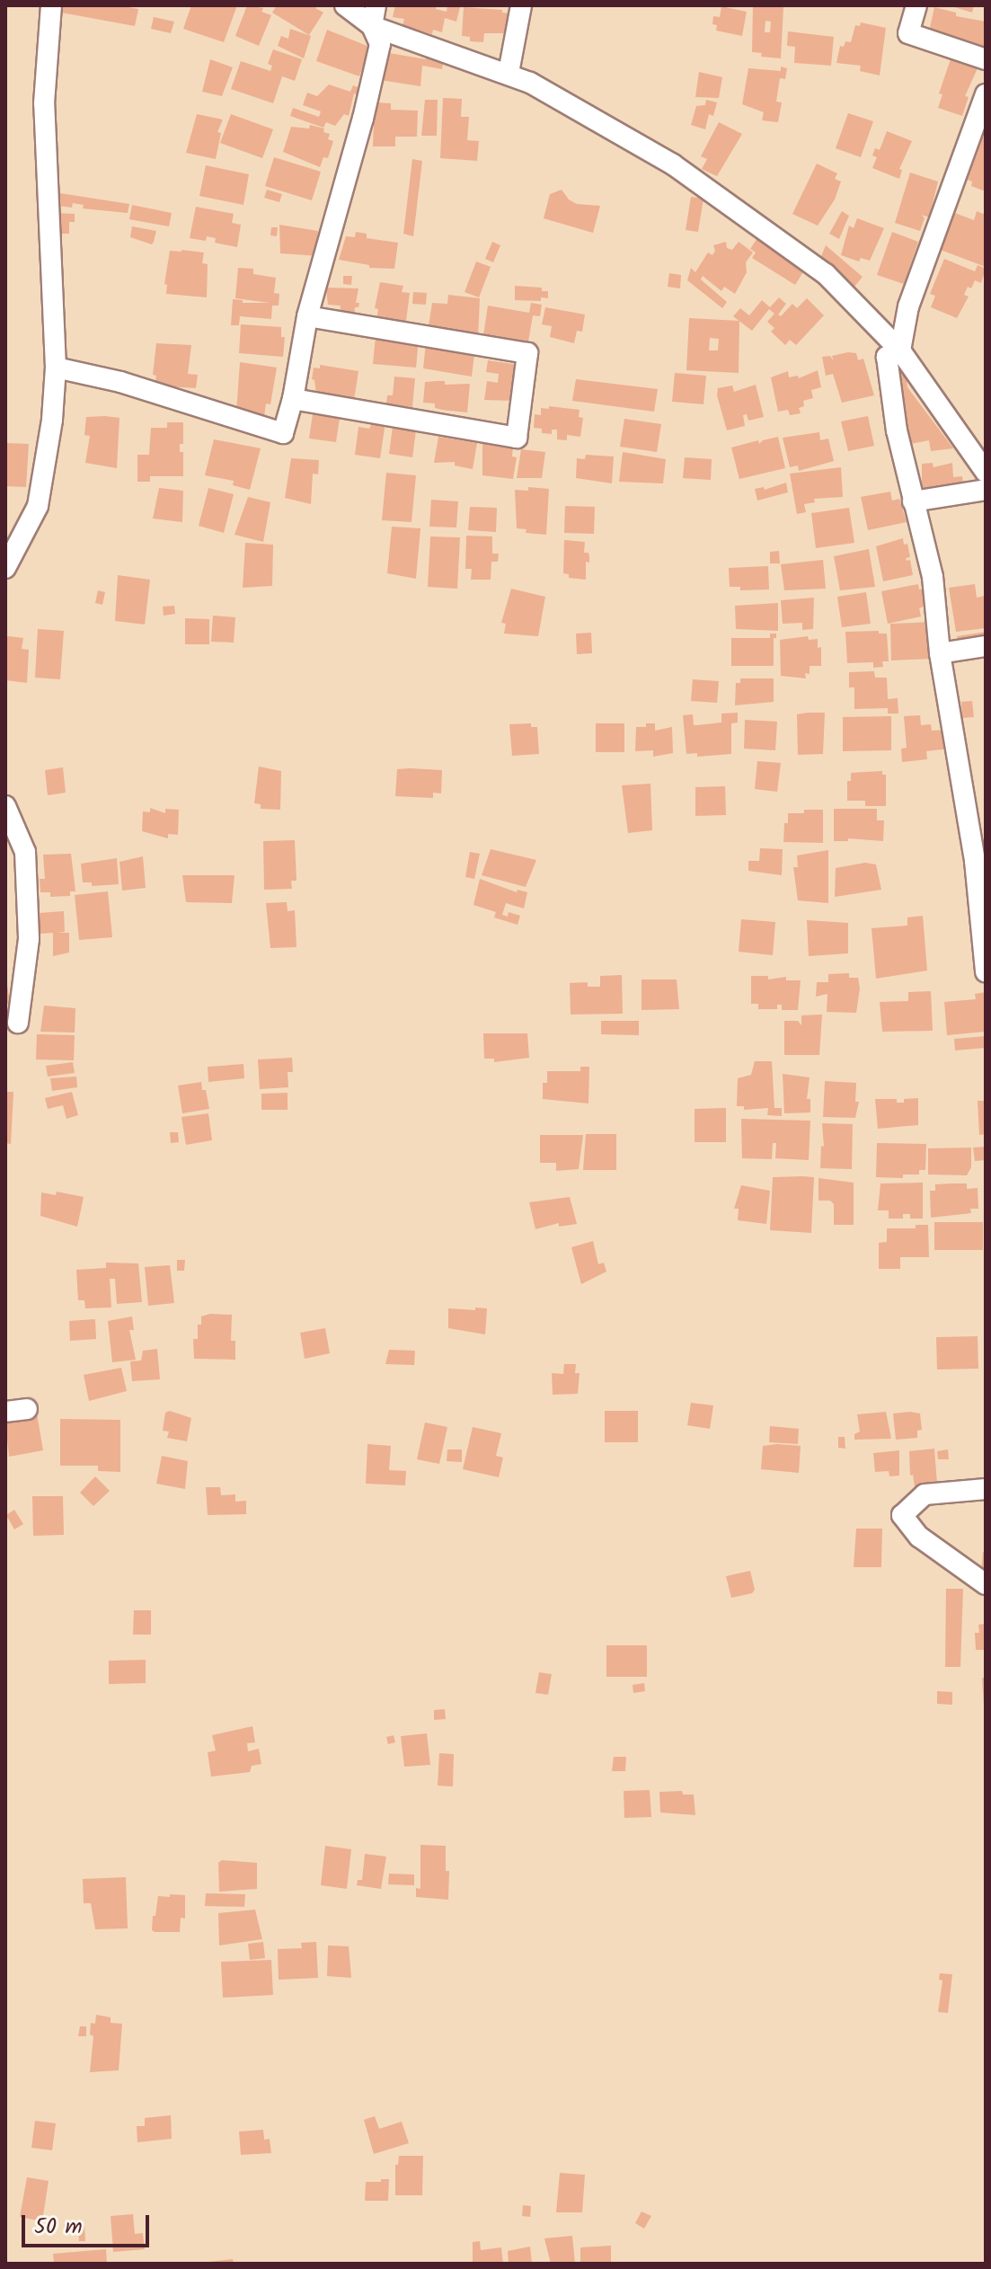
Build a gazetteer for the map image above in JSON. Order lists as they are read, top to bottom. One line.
{"scale_bar":"50 m"}
